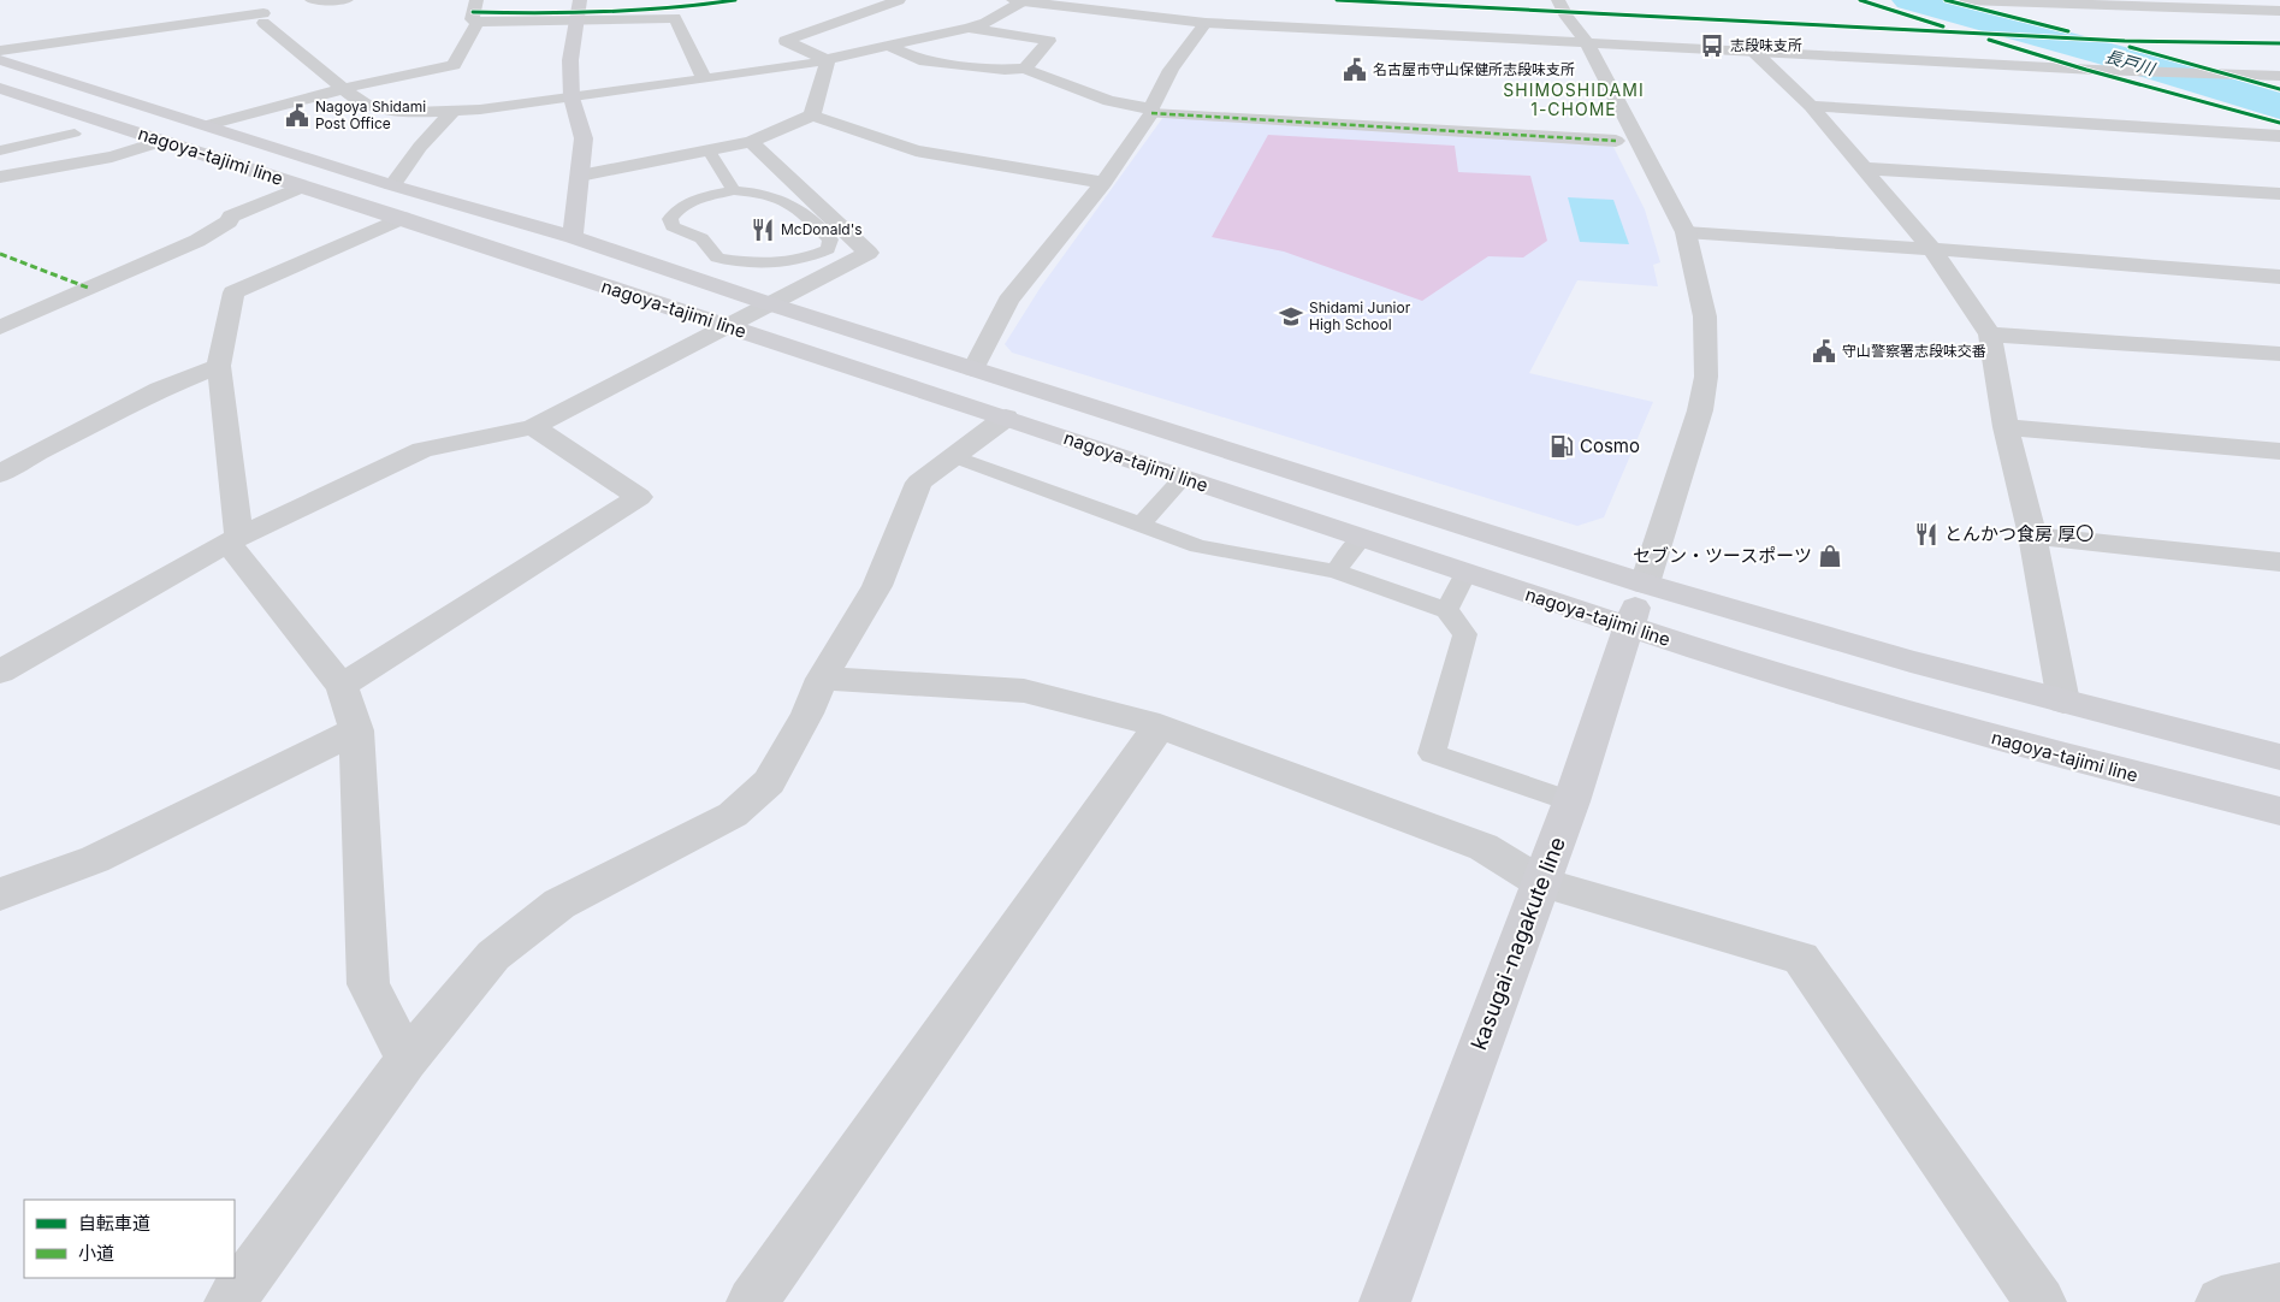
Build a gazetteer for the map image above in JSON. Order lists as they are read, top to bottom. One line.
{"streets":{"main road":["nagoya-tajimi line","kasugai-nagakute line"]},"crossings":[["nagoya-tajimi line","kasugai-nagakute line"]],"districts":["SHIMOSHIDAMI 1-CHOME"],"water":["長戸川"],"places":{"bus stop":["志段味支所"],"public building":["名古屋市守山保健所志段味支所","Nagoya Shidami Post Office","守山警察署志段味交番"],"restaurant":["McDonald's","とんかつ食房 厚〇"],"school or university":["Shidami Junior High School"],"fuel station":["Cosmo"],"shop":["セブン・ツースポーツ"]},"legend":["自転車道","小道"]}
